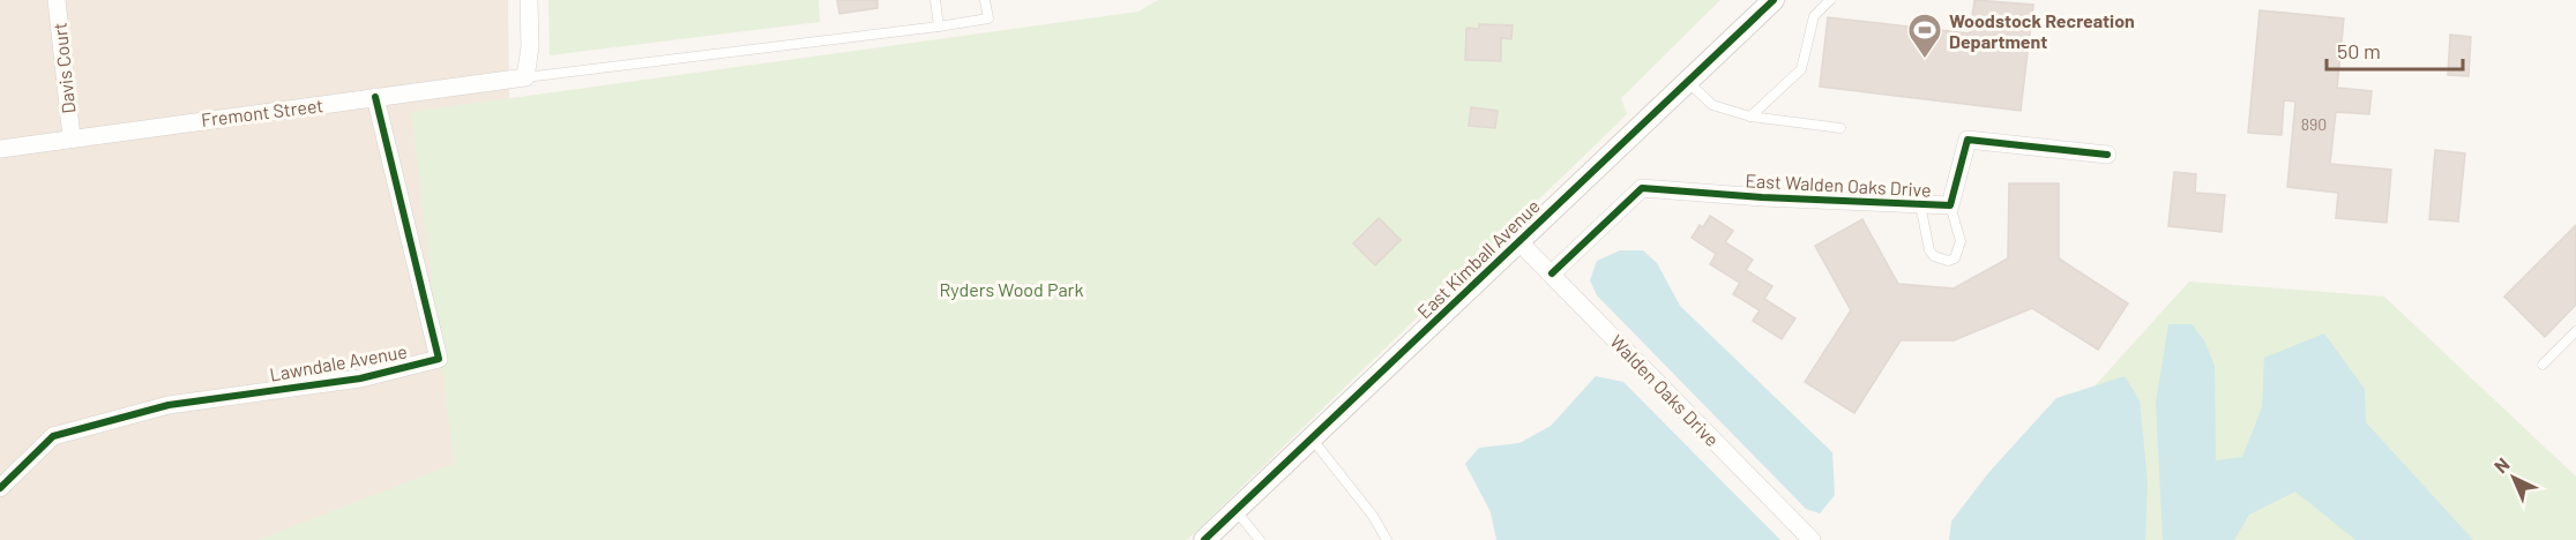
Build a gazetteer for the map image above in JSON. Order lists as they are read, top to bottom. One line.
{"streets":{"street":["Davis Court","Fremont Street","East Walden Oaks Drive","East Kimball Avenue","Lawndale Avenue","Walden Oaks Drive"]},"crossings":[["Davis Court","Fremont Street"],["Fremont Street","Lawndale Avenue"],["East Walden Oaks Drive","Walden Oaks Drive"],["East Kimball Avenue","Walden Oaks Drive"]],"parks":["Ryders Wood Park"],"places":{"sports":["Woodstock Recreation Department"]},"house_numbers":["890"],"scale_bar":"50 m","north":"top left"}
